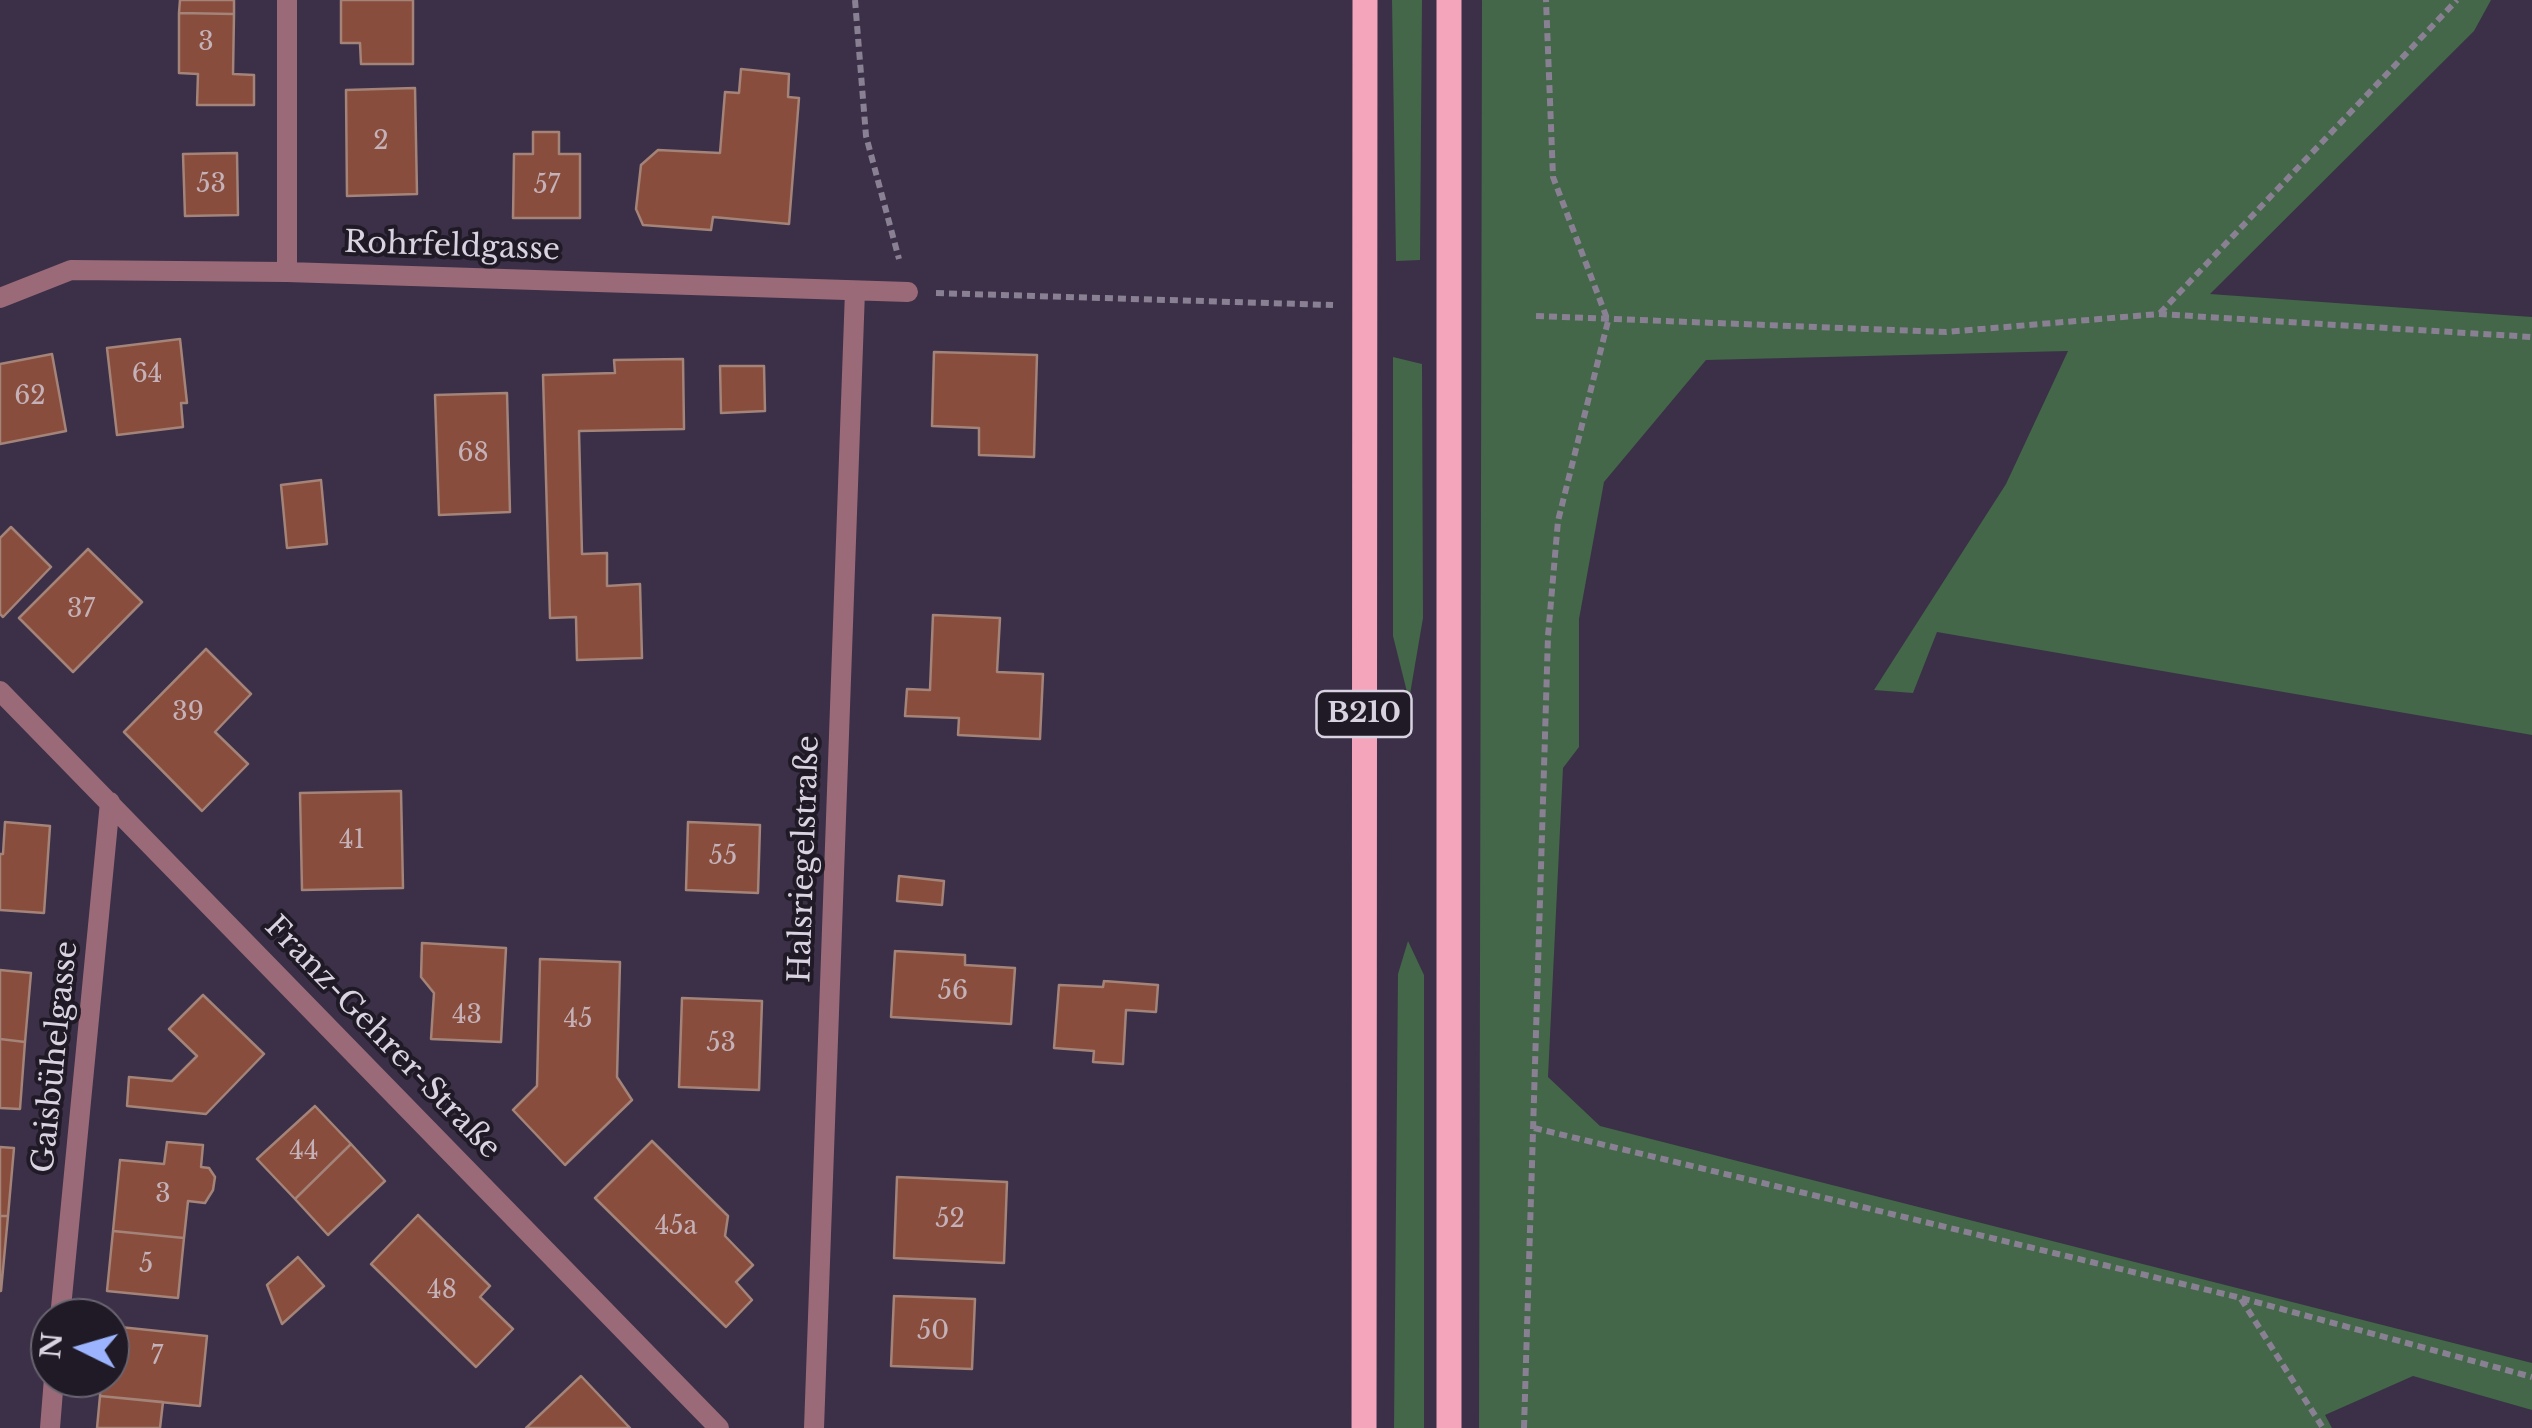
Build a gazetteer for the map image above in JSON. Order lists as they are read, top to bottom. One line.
{"streets":{"main road":["B210"],"street":["Rohrfeldgasse","Halsriegelstraße","Franz-Gehrer-Straße","Gaisbühelgasse"]},"crossings":[["Rohrfeldgasse","Halsriegelstraße"],["Franz-Gehrer-Straße","Gaisbühelgasse"]],"house_numbers":["3","2","53","57","64","62","68","37","39","41","55","56","43","45","53","44","3","52","45a","5","48","50","7"],"north":"left"}
